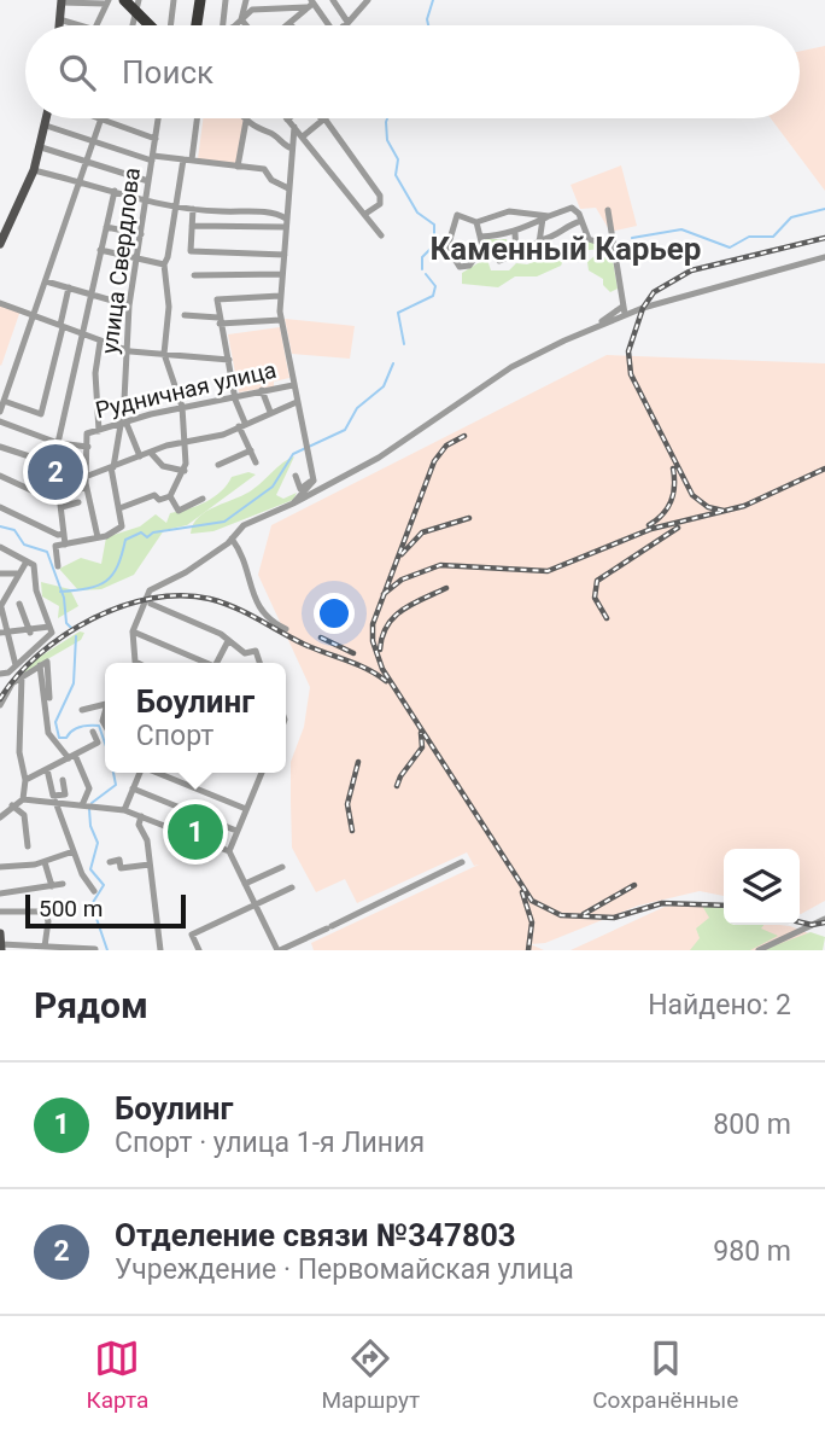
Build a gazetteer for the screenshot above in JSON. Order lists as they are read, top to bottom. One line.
{"streets":{"street":["улица Свердлова","Рудничная улица"]},"crossings":[["улица Свердлова","Рудничная улица"]],"districts":["Каменный Карьер"],"scale_bar":"500 m","page":{"search":"Поиск","pins":["2","1"],"popup":["Боулинг","Спорт"],"scale":"500 m","heading":["Рядом","Найдено: 2"],"list":[{"mark":"1","name":"Боулинг","note":"Спорт · улица 1-я Линия","value":"800 m"},{"mark":"2","name":"Отделение связи №347803","note":"Учреждение · Первомайская улица","value":"980 m"}],"nav":["Карта","Маршрут","Сохранённые"]}}
